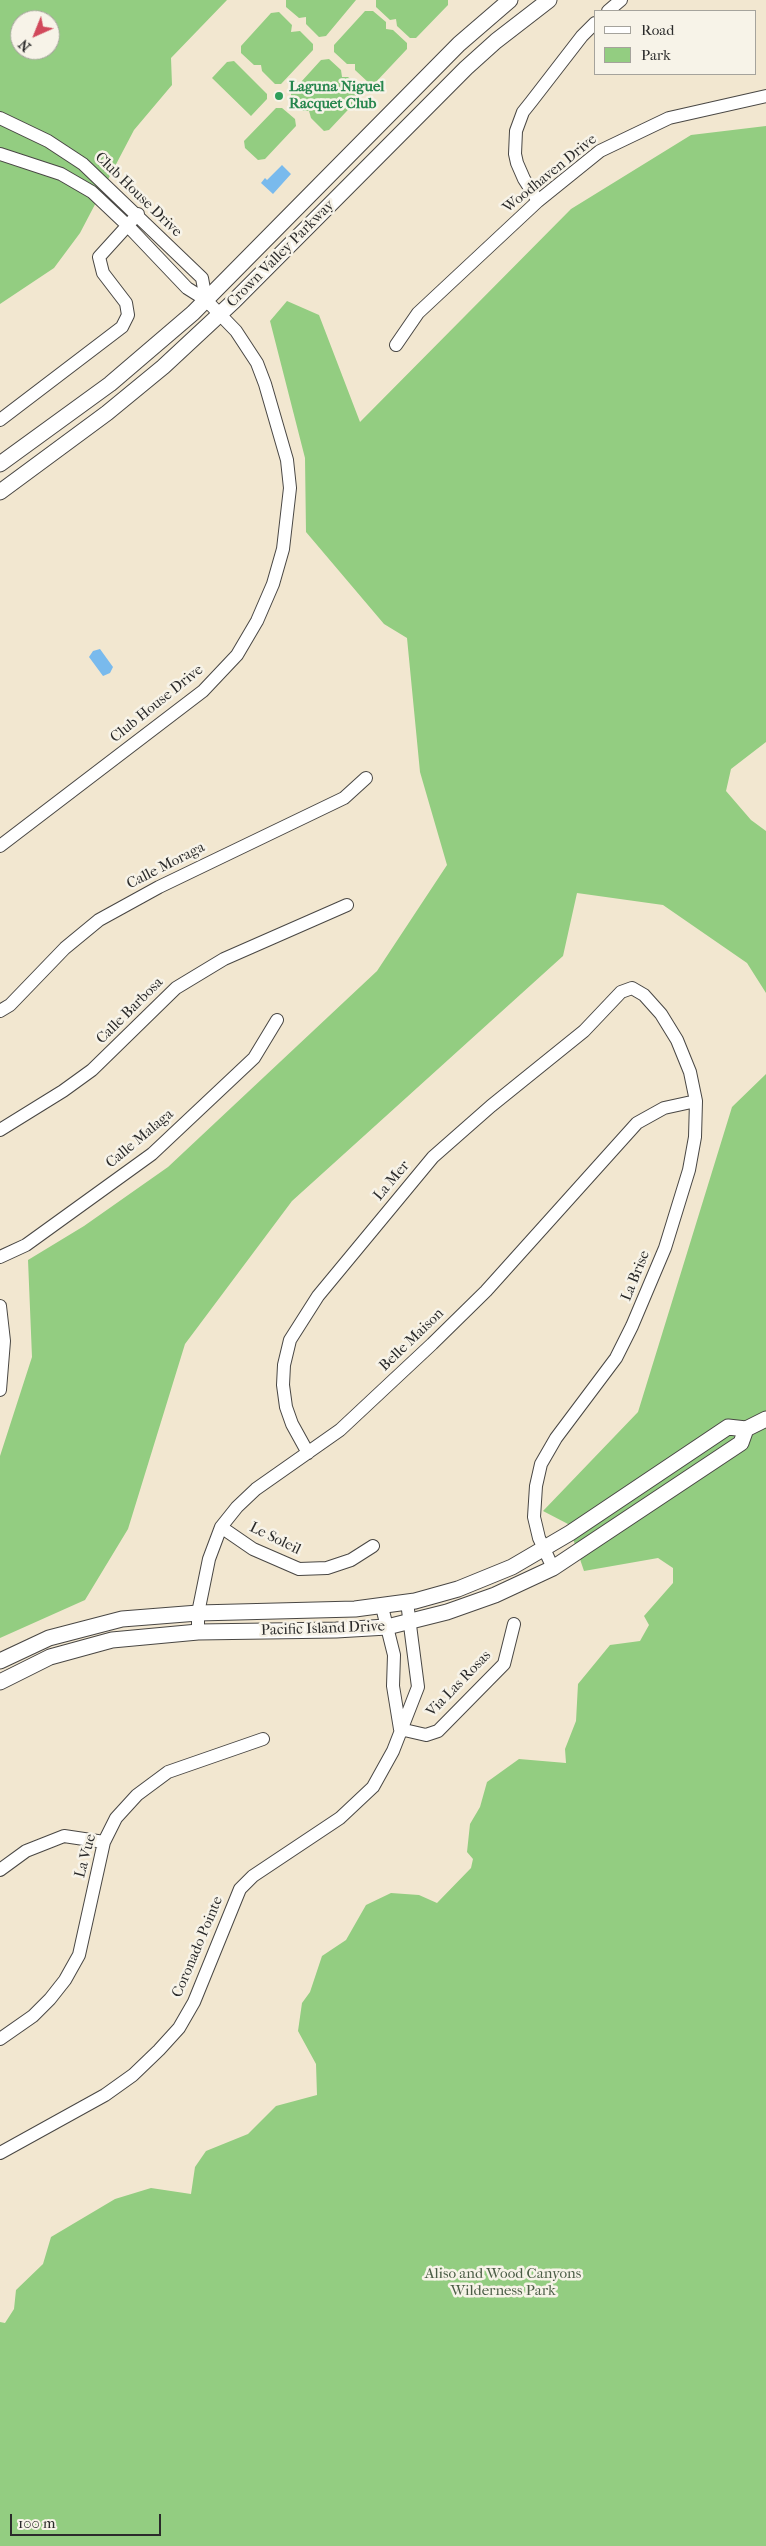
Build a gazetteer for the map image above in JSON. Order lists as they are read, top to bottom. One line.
{"streets":{"main road":["Crown Valley Parkway","Pacific Island Drive"],"street":["Woodhaven Drive","Club House Drive","Calle Moraga","Calle Barbosa","Calle Malaga","La Mer","La Brise","Belle Maison","Le Soleil","Via Las Rosas","La Vue","Coronado Pointe"]},"crossings":[["Club House Drive","Crown Valley Parkway"],["La Mer","La Brise"],["La Mer","Belle Maison"],["La Brise","Belle Maison"],["La Brise","Pacific Island Drive"],["Belle Maison","Le Soleil"],["Belle Maison","Pacific Island Drive"],["Pacific Island Drive","Coronado Pointe"],["Via Las Rosas","Coronado Pointe"]],"parks":["Aliso and Wood Canyons Wilderness Park"],"places":["Laguna Niguel Racquet Club"],"legend":["Road","Park"],"scale_bar":"100 m","north":"bottom left"}
